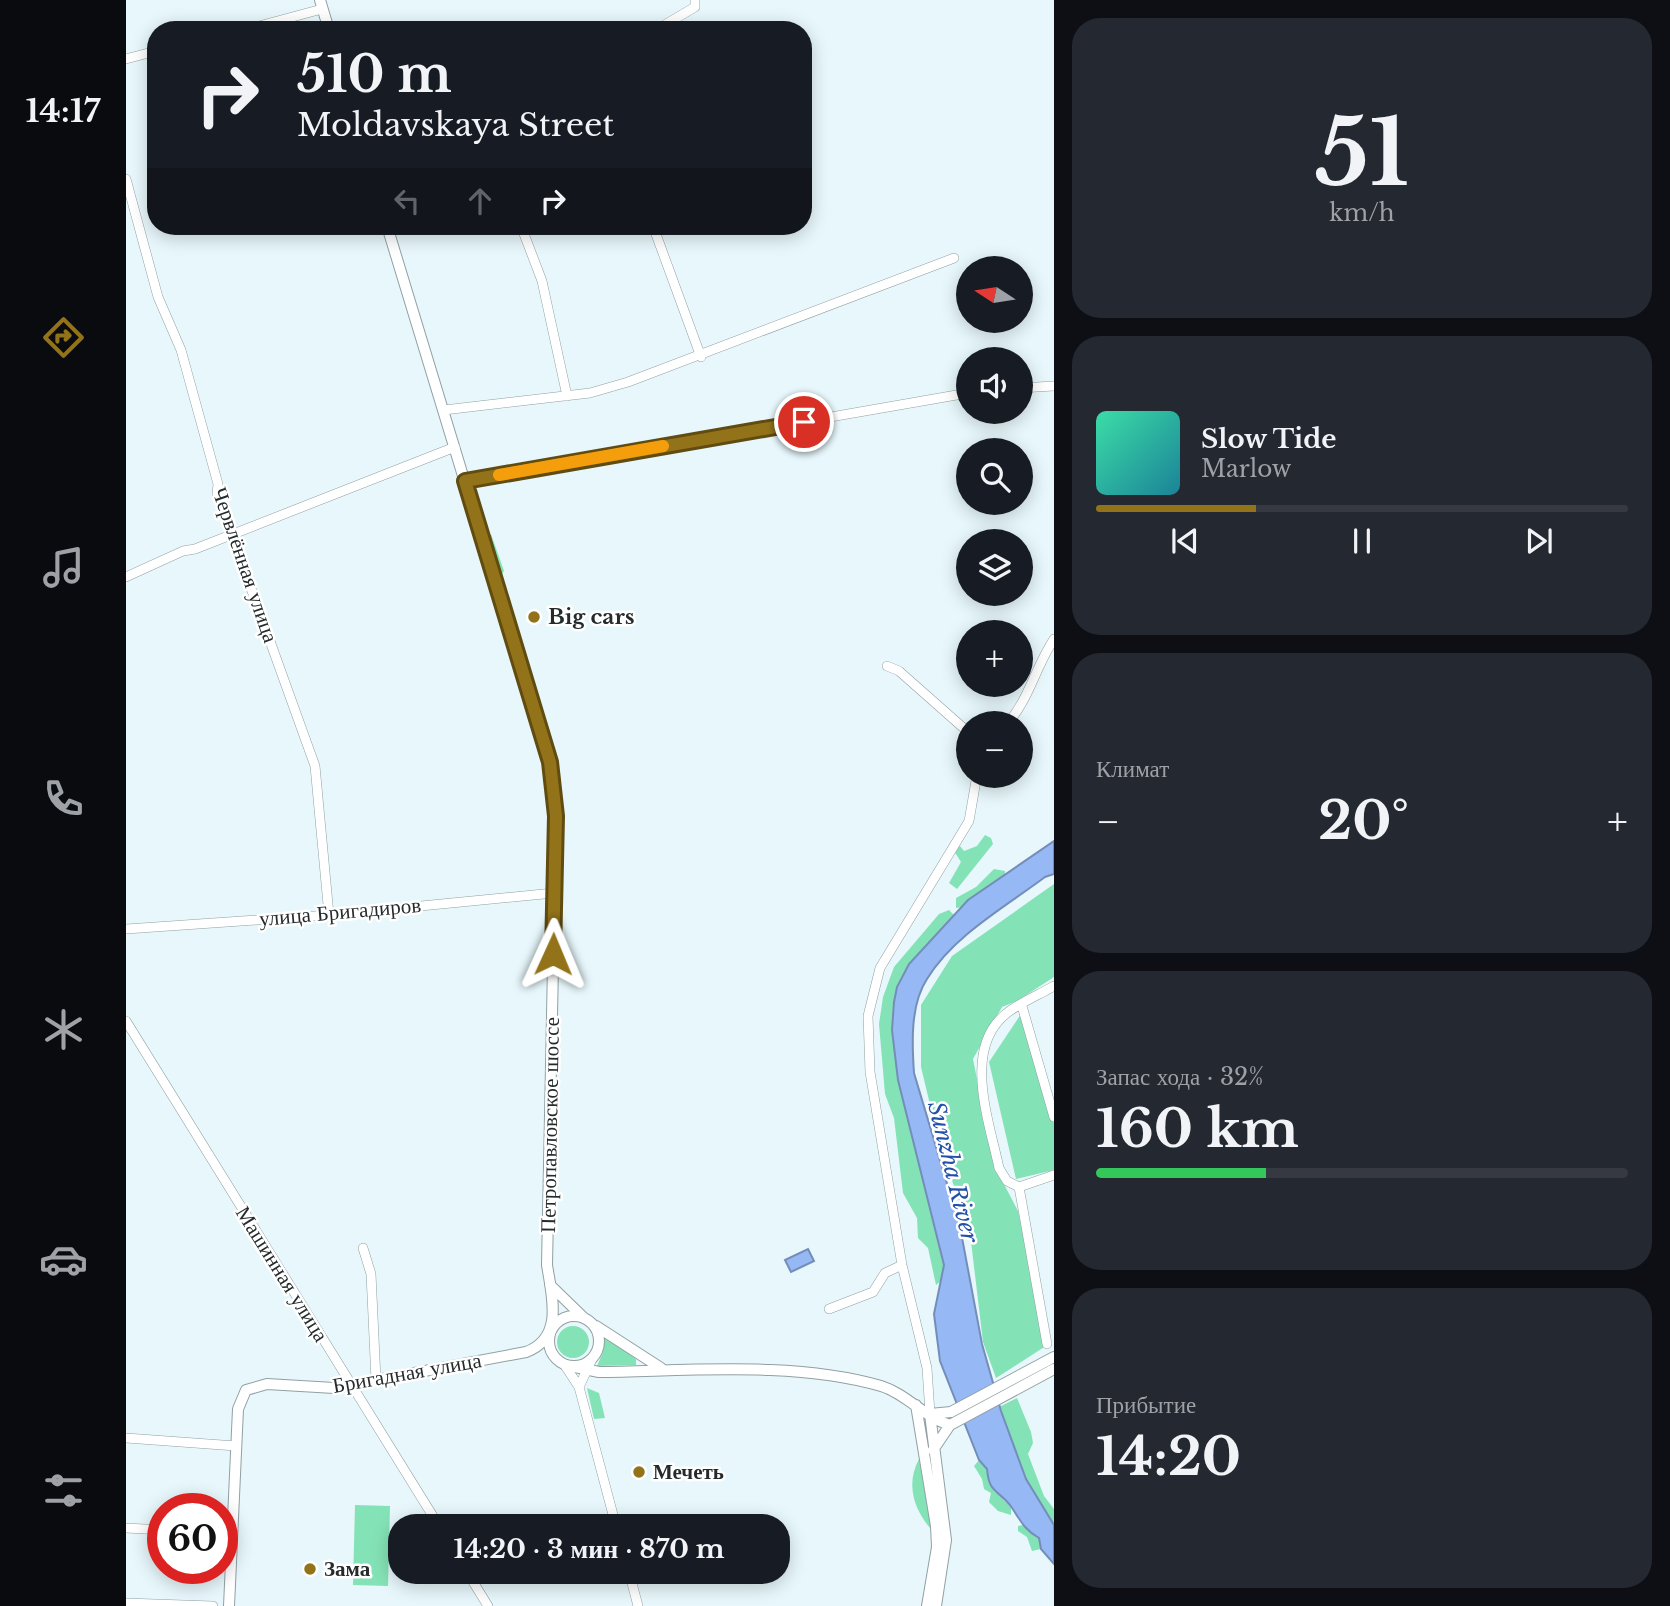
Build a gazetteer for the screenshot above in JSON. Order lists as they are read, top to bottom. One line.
{"streets":{"main road":["Петропавловское шоссе","Бригадная улица"],"street":["Червлённая улица","улица Бригадиров","Машинная улица"]},"crossings":[["Червлённая улица","улица Бригадиров"],["улица Бригадиров","Петропавловское шоссе"],["Машинная улица","Бригадная улица"]],"water":["Sunzha River"],"places":["Big cars","Мечеть","Зама"],"north":"left","page":{"tabs":"14:17","tile":[["51","km/h"],"Климат",["Запас хода · 32%","160 km"],["Прибытие","14:20"]],"turn":["510 m","Moldavskaya Street"],"map_buttons":["+","−"],"song":["Slow Tide","Marlow"],"heat":["−","20°","+"],"limit":"60","trip":"14:20 · 3 мин · 870 m"}}
